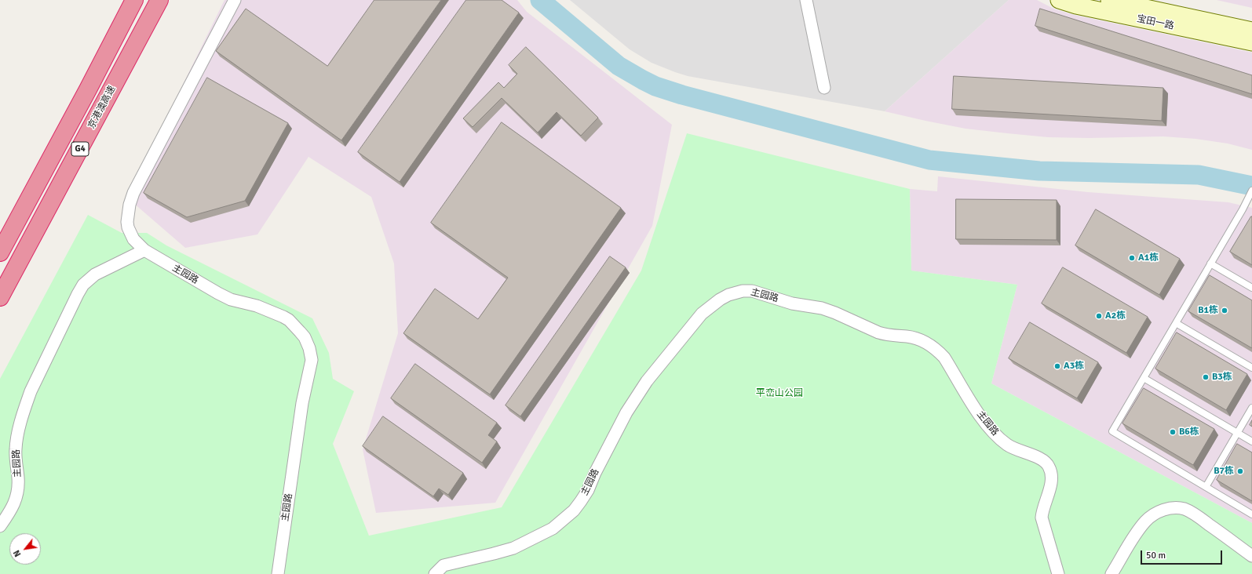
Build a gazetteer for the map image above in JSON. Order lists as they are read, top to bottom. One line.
{"streets":{"highway":["京港澳高速","G4"],"main road":["宝田一路"],"street":["主园路"]},"parks":["平峦山公园"],"places":["A1栋","B1栋","A2栋","A3栋","B3栋","B6栋","B7栋"],"scale_bar":"50 m","north":"bottom left"}
